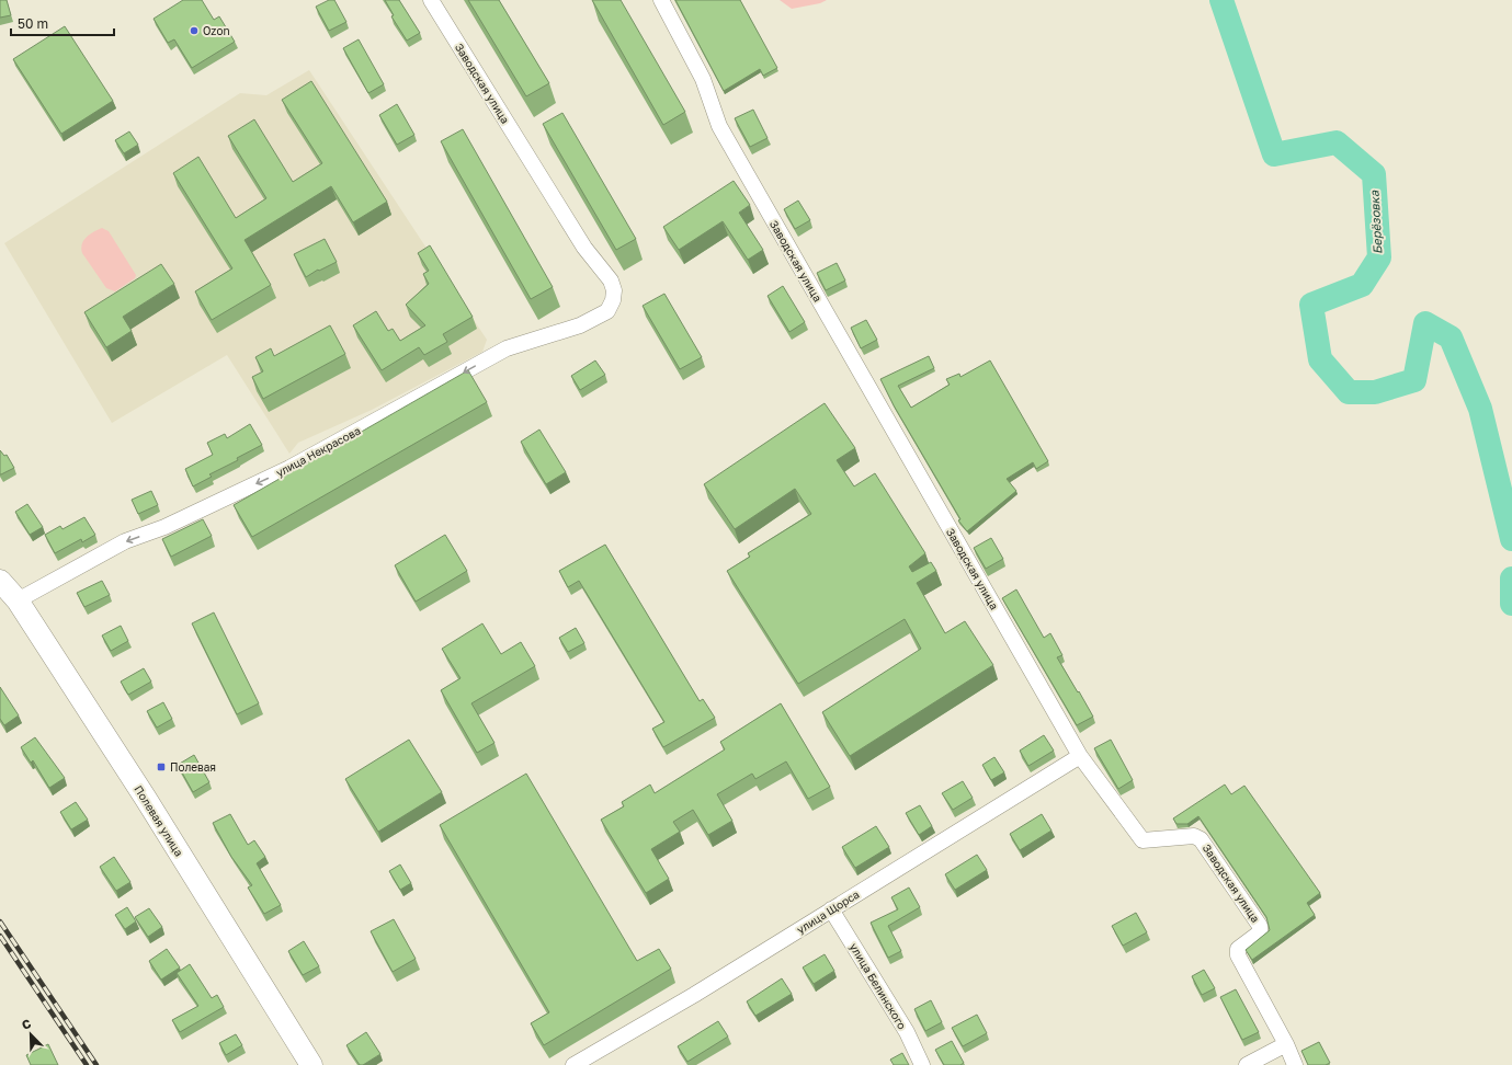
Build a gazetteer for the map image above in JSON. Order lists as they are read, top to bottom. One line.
{"streets":{"street":["Заводская улица","улица Некрасова","Полевая улица","улица Щорса","улица Белинского"]},"crossings":[["Заводская улица","улица Некрасова"],["Заводская улица","улица Щорса"],["улица Некрасова","Полевая улица"],["улица Щорса","улица Белинского"]],"one_way":["улица Некрасова"],"water":["Берёзовка"],"places":{"other":["Ozon"],"transit":["Полевая"]},"scale_bar":"50 m","north":"top left"}
